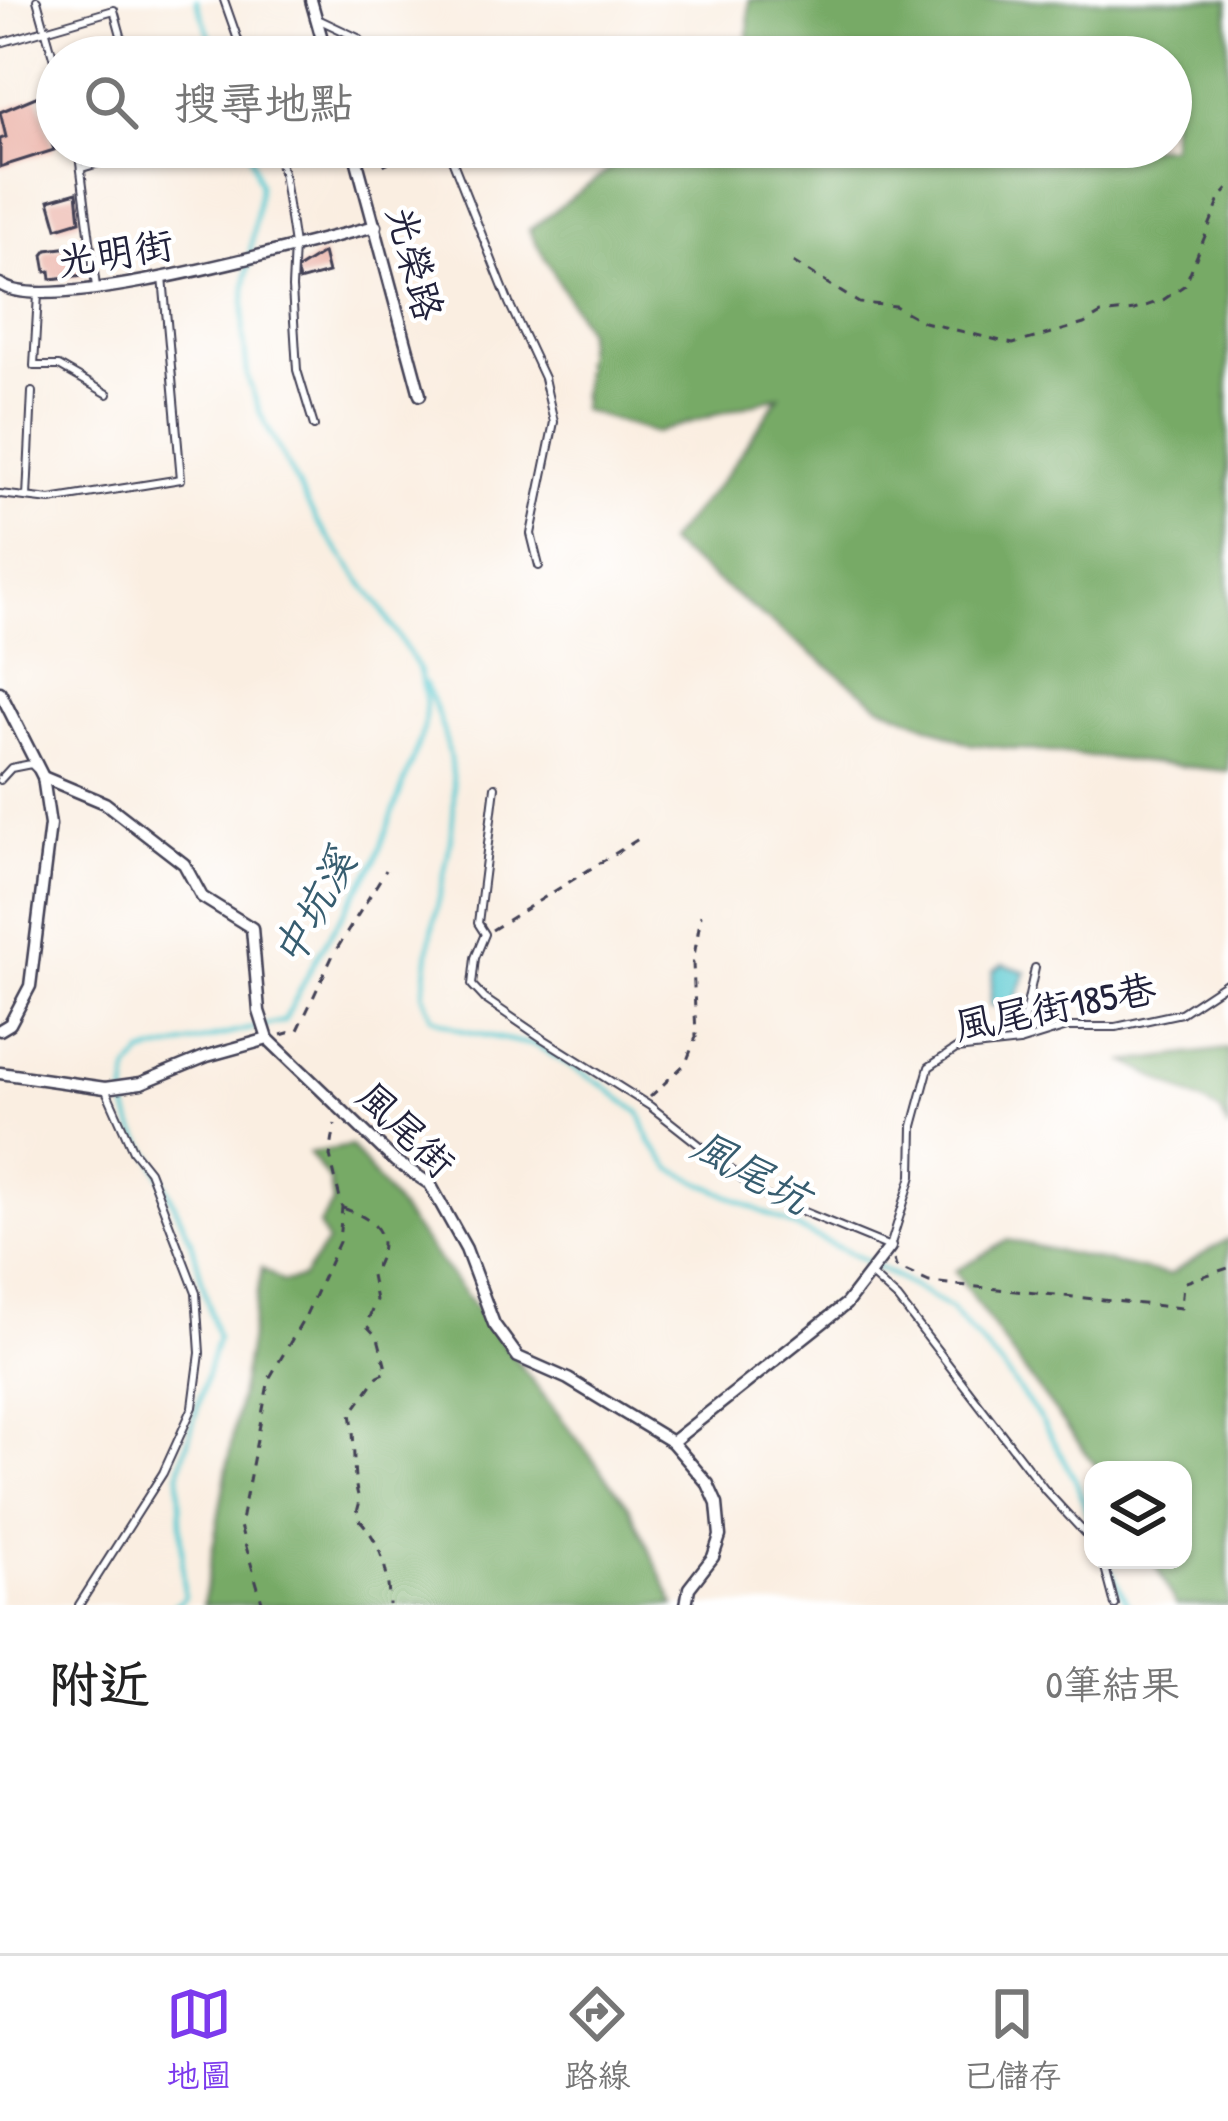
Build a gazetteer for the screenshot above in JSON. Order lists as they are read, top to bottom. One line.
{"streets":{"street":["光明街","光榮路","風尾街"],"lane":["風尾街185巷"]},"water":["中坑溪","風尾坑"],"page":{"search":"搜尋地點","heading":["附近","0筆結果"],"nav":["地圖","路線","已儲存"]}}
